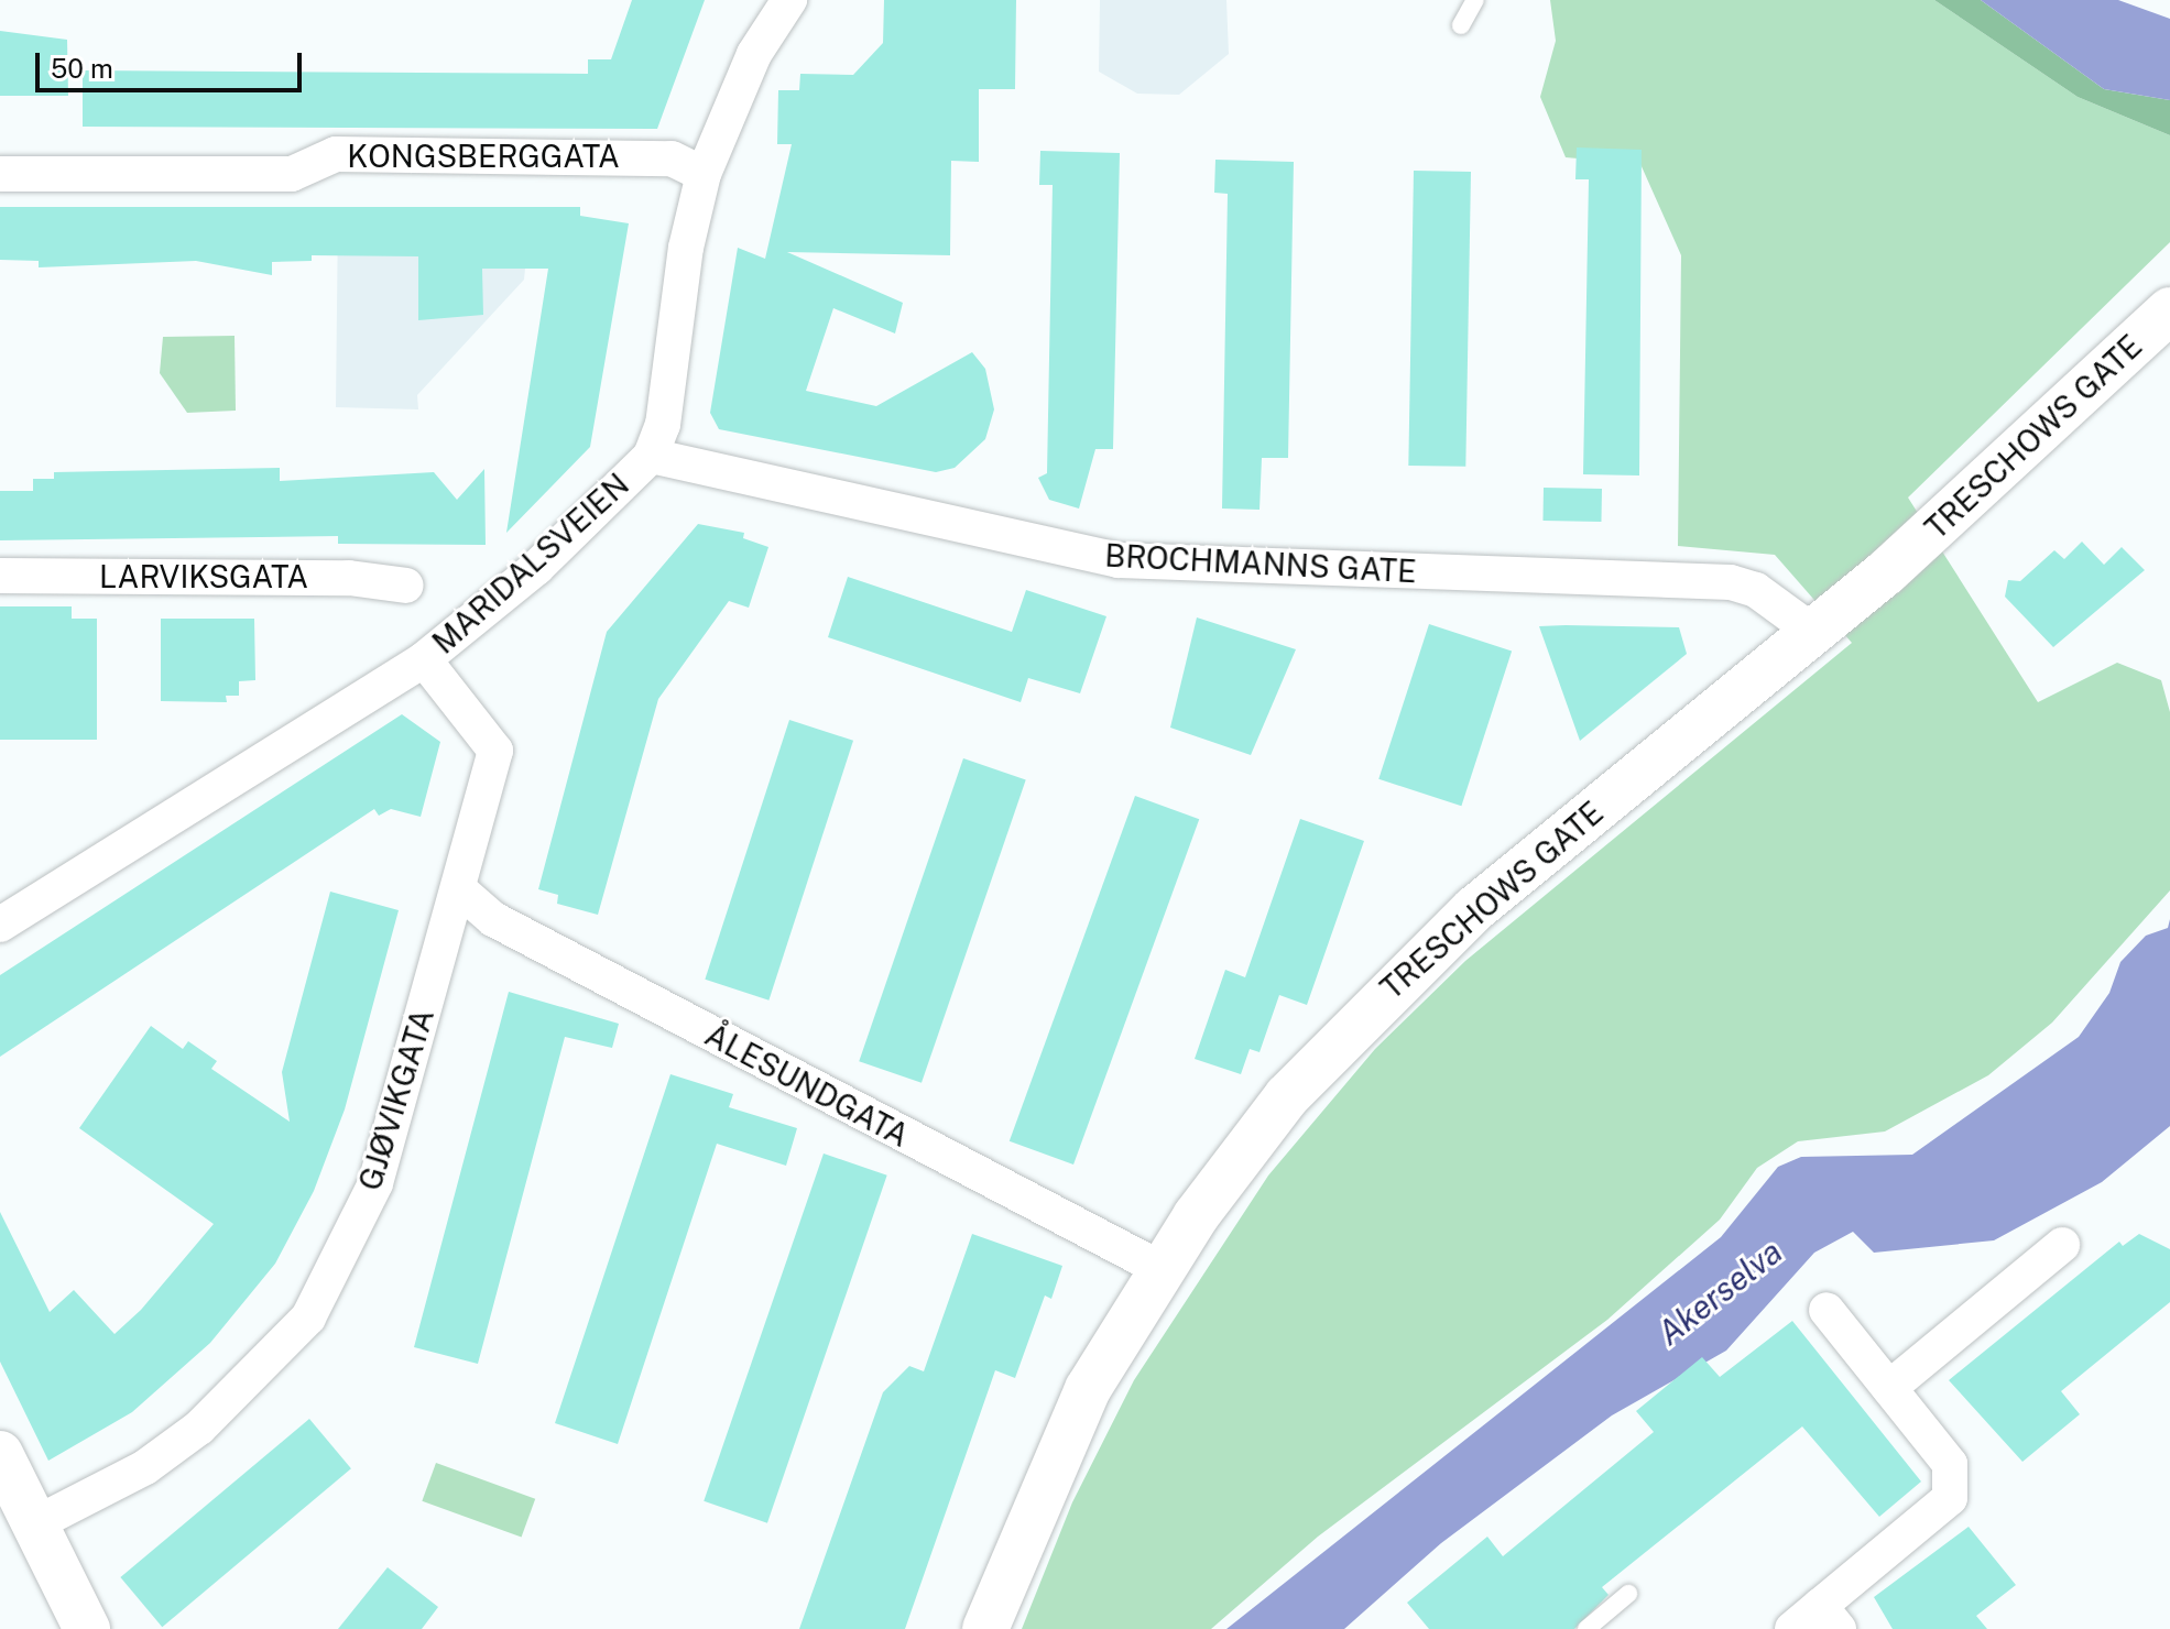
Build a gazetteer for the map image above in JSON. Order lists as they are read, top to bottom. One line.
{"streets":{"street":["KONGSBERGGATA","TRESCHOWS GATE","MARIDALSVEIEN","BROCHMANNS GATE","LARVIKSGATA","ÅLESUNDGATA","GJØVIKGATA"]},"crossings":[["KONGSBERGGATA","MARIDALSVEIEN"],["TRESCHOWS GATE","BROCHMANNS GATE"],["TRESCHOWS GATE","ÅLESUNDGATA"],["MARIDALSVEIEN","BROCHMANNS GATE"],["MARIDALSVEIEN","GJØVIKGATA"],["ÅLESUNDGATA","GJØVIKGATA"]],"water":["Akerselva"],"scale_bar":"50 m"}
